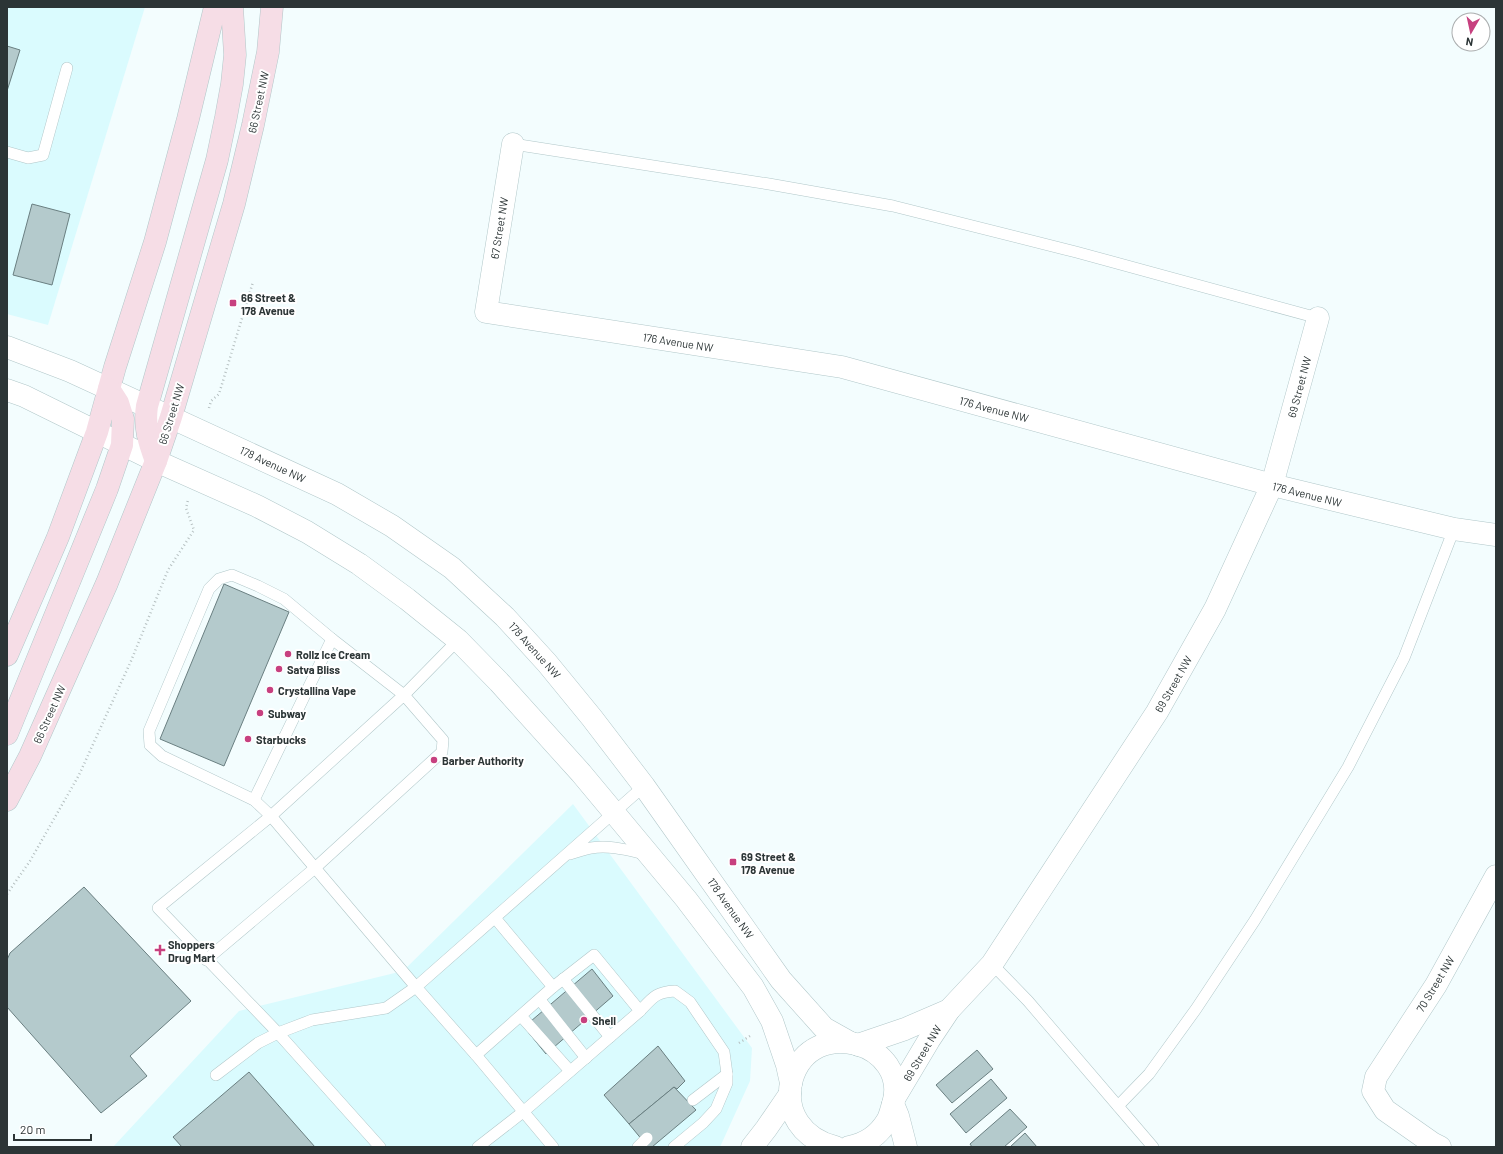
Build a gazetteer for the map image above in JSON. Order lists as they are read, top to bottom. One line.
{"streets":{"main road":["66 Street NW"],"street":["67 Street NW","176 Avenue NW","69 Street NW","178 Avenue NW","70 Street NW"]},"crossings":[["66 Street NW","178 Avenue NW"],["67 Street NW","176 Avenue NW"],["176 Avenue NW","69 Street NW"],["69 Street NW","178 Avenue NW"]],"places":{"transit":["66 Street & 178 Avenue","69 Street & 178 Avenue"],"other":["Rollz Ice Cream","Satva Bliss","Crystallina Vape","Subway","Starbucks","Barber Authority","Shell"],"health":["Shoppers Drug Mart"]},"scale_bar":"20 m","north":"bottom"}
